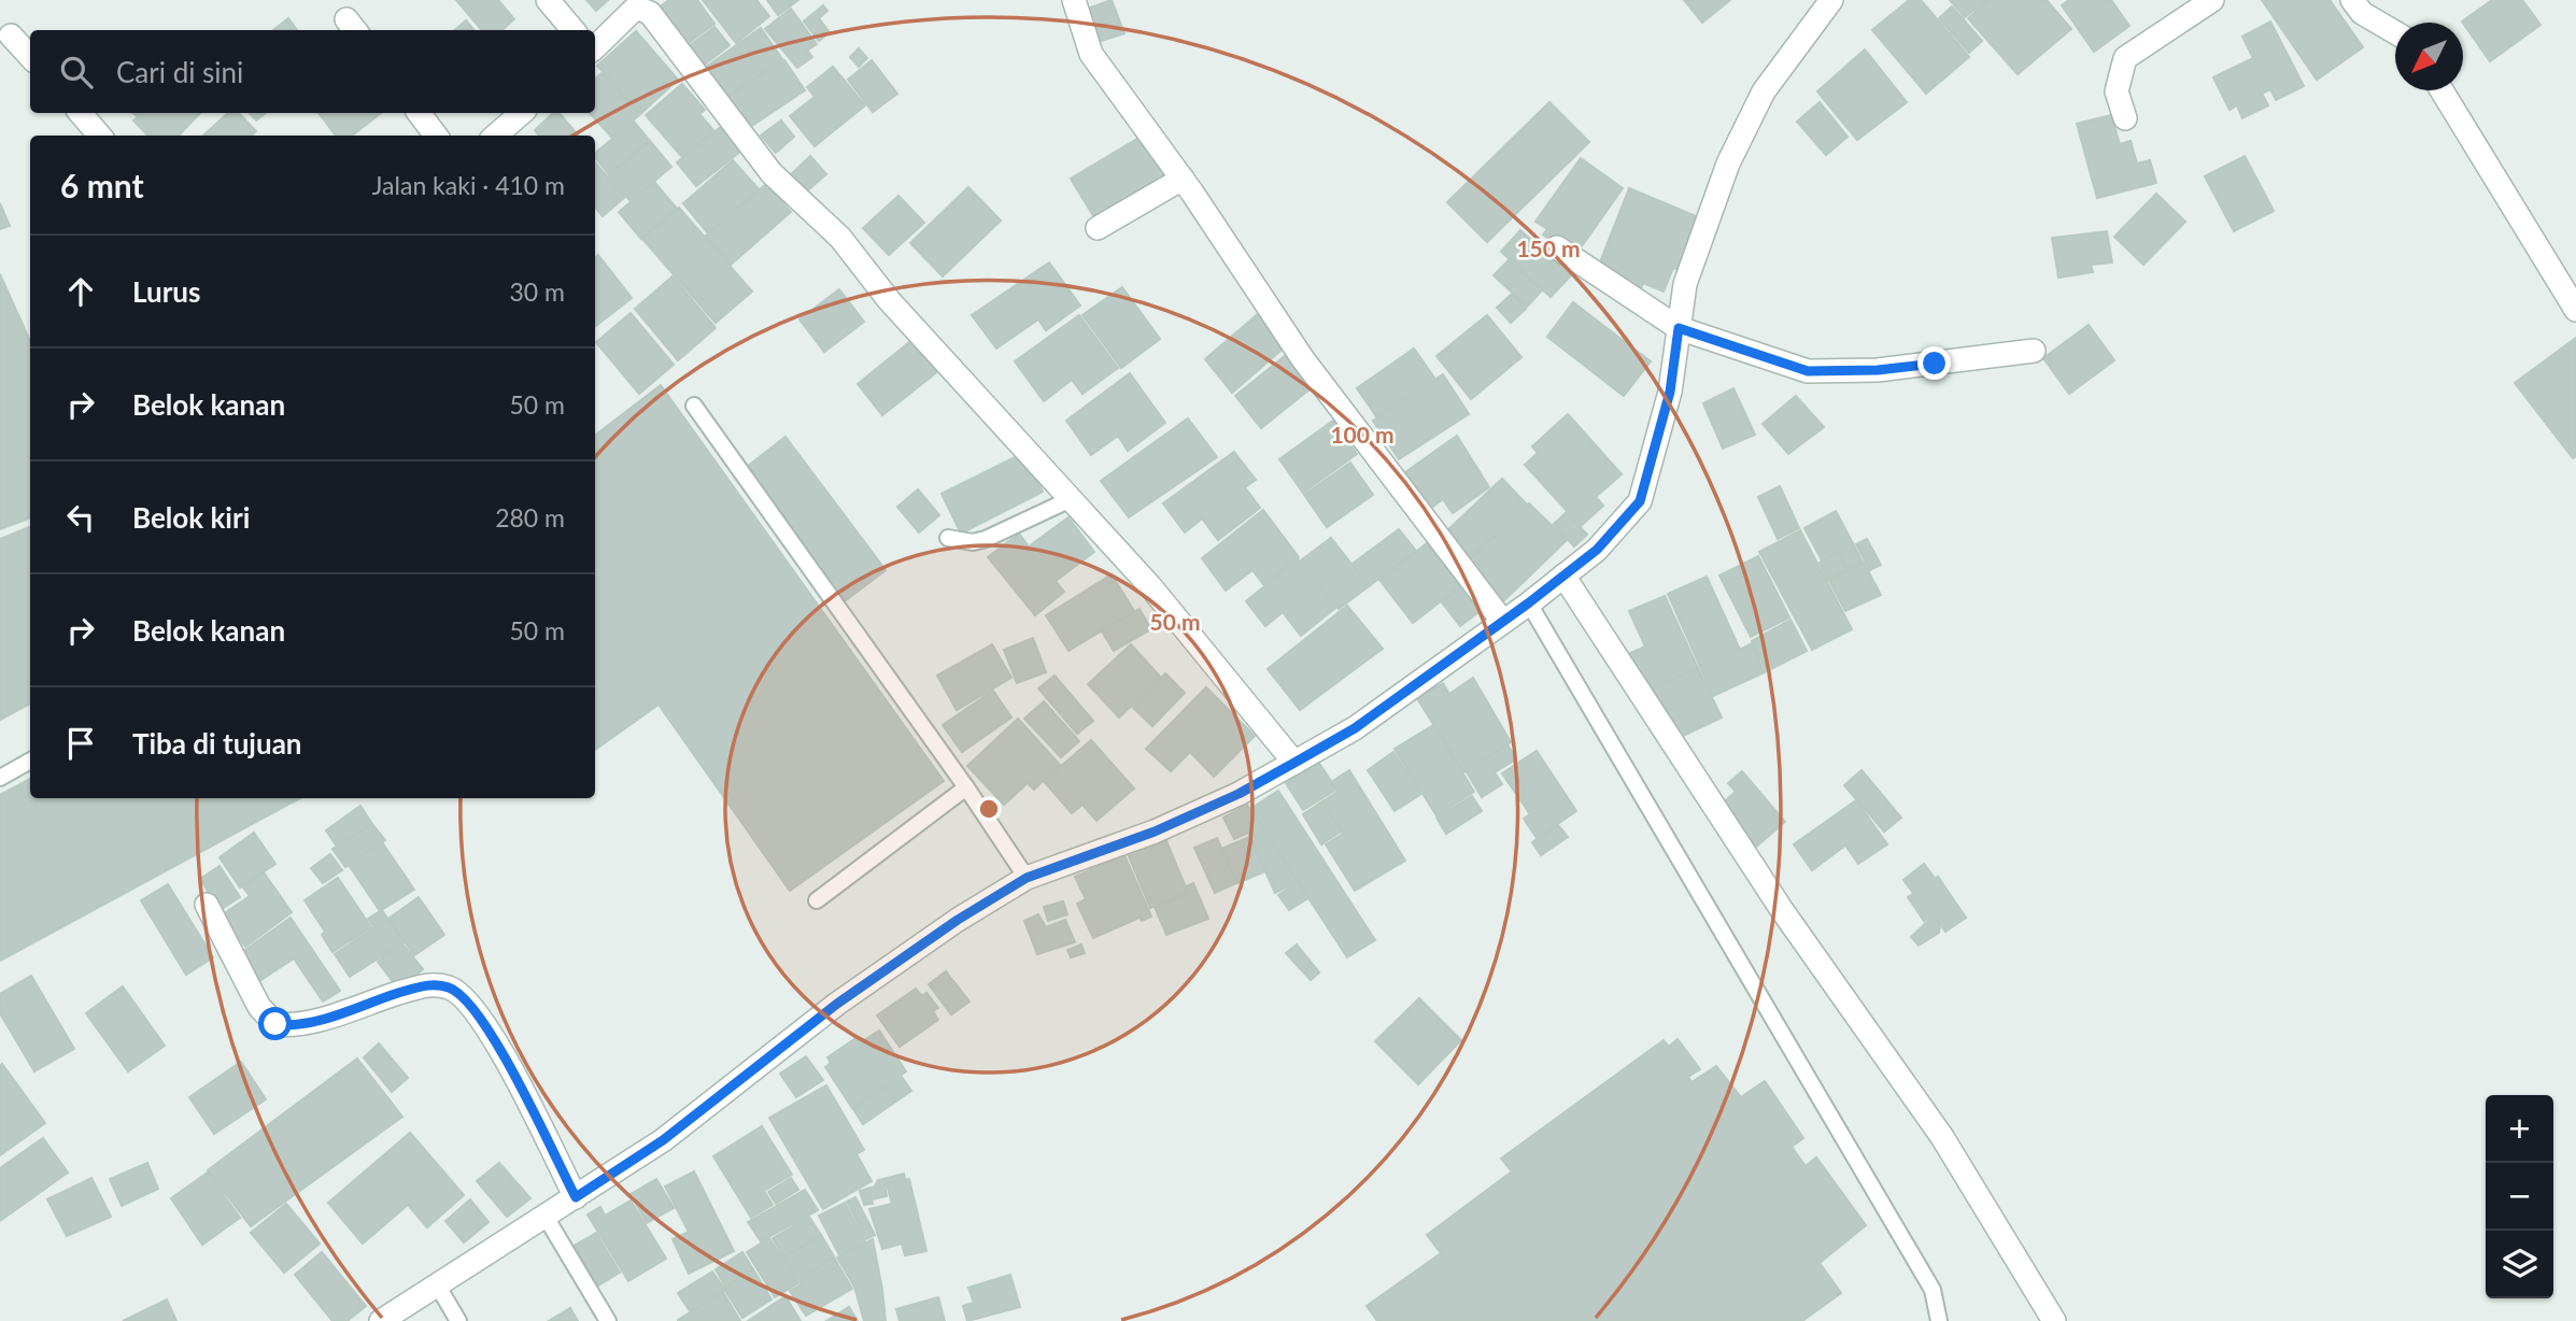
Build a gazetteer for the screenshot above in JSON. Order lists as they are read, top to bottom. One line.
{"north":"bottom left","page":{"search":"Cari di sini","heading":["6 mnt","Jalan kaki · 410 m"],"list":[["Lurus","30 m"],["Belok kanan","50 m"],["Belok kiri","280 m"],["Belok kanan","50 m"],"Tiba di tujuan"],"map_buttons":["+","−"]},"rings":["150 m","100 m","50 m"]}
